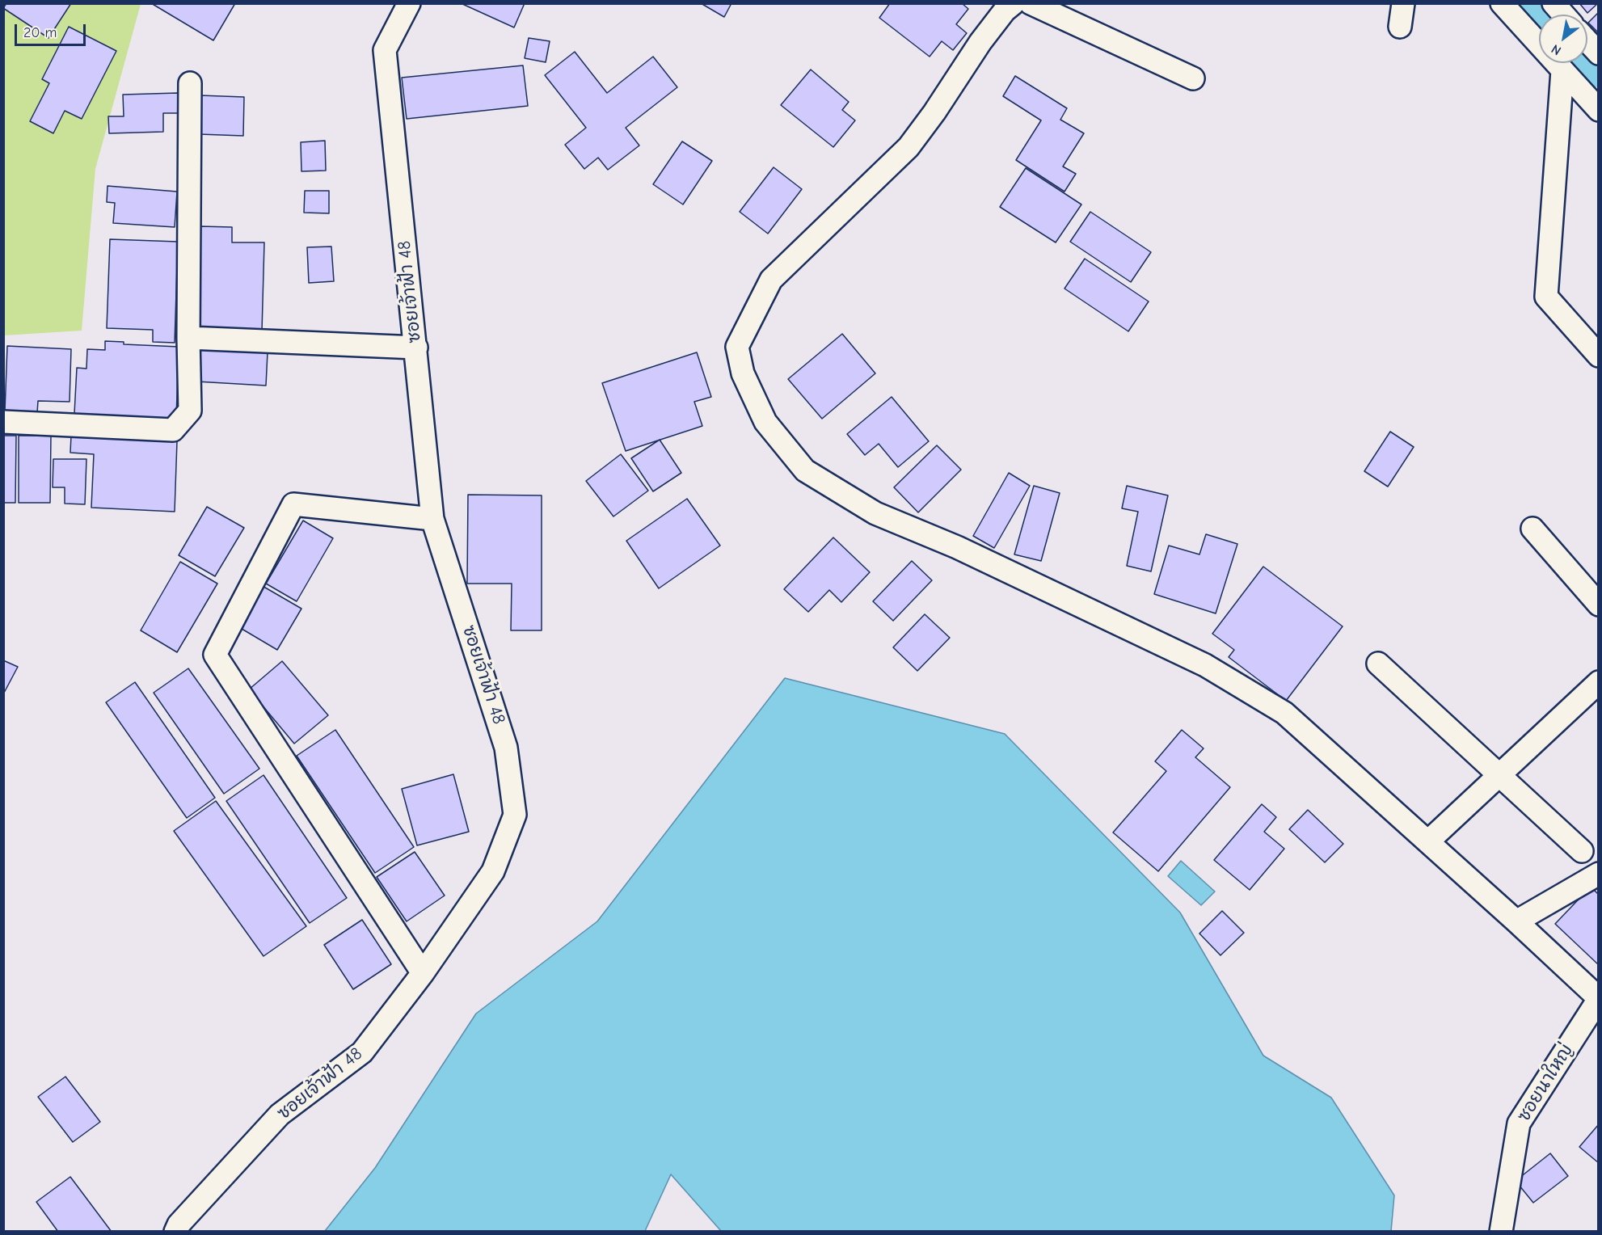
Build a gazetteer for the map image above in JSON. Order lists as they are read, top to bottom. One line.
{"streets":{"street":["ซอยเจ้าฟ้า 48","ซอยนาใหญ่"]},"scale_bar":"20 m","north":"bottom left"}
